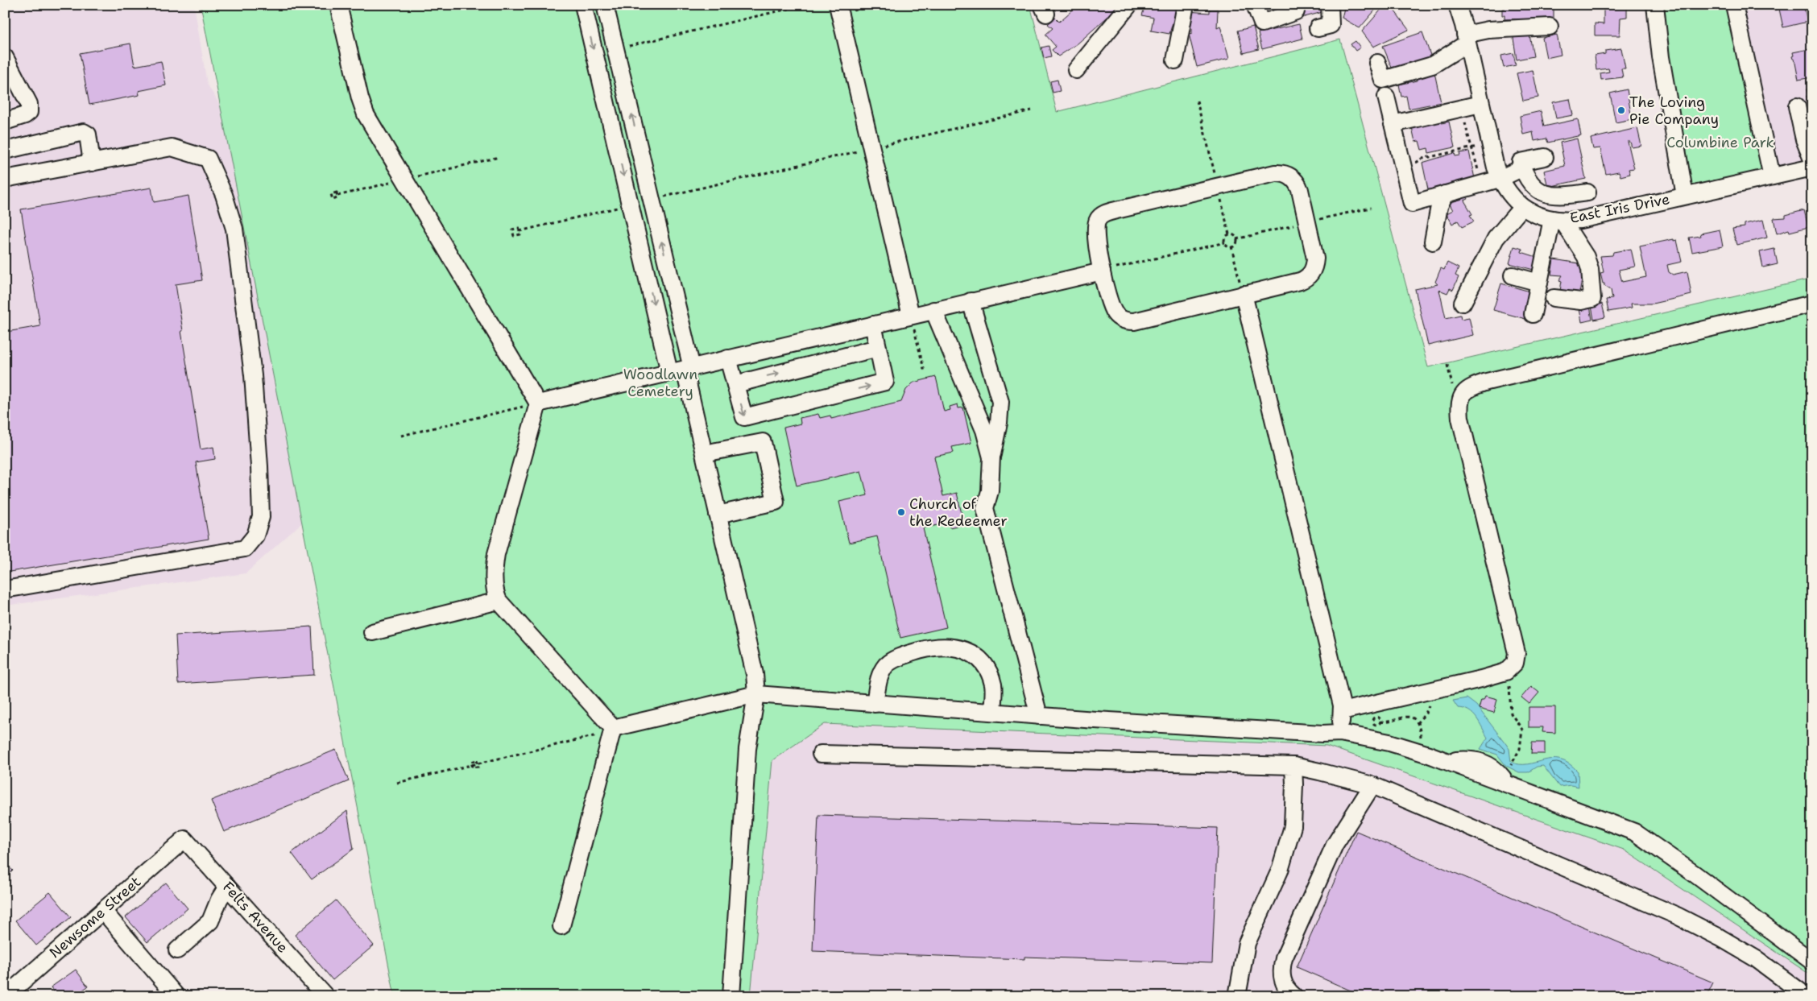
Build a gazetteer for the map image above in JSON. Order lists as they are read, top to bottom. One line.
{"streets":{"street":["East Iris Drive","Newsome Street","Felts Avenue"]},"crossings":[["Newsome Street","Felts Avenue"]],"parks":["Columbine Park","Woodlawn Cemetery"],"places":["The Loving Pie Company","Church of the Redeemer"]}
